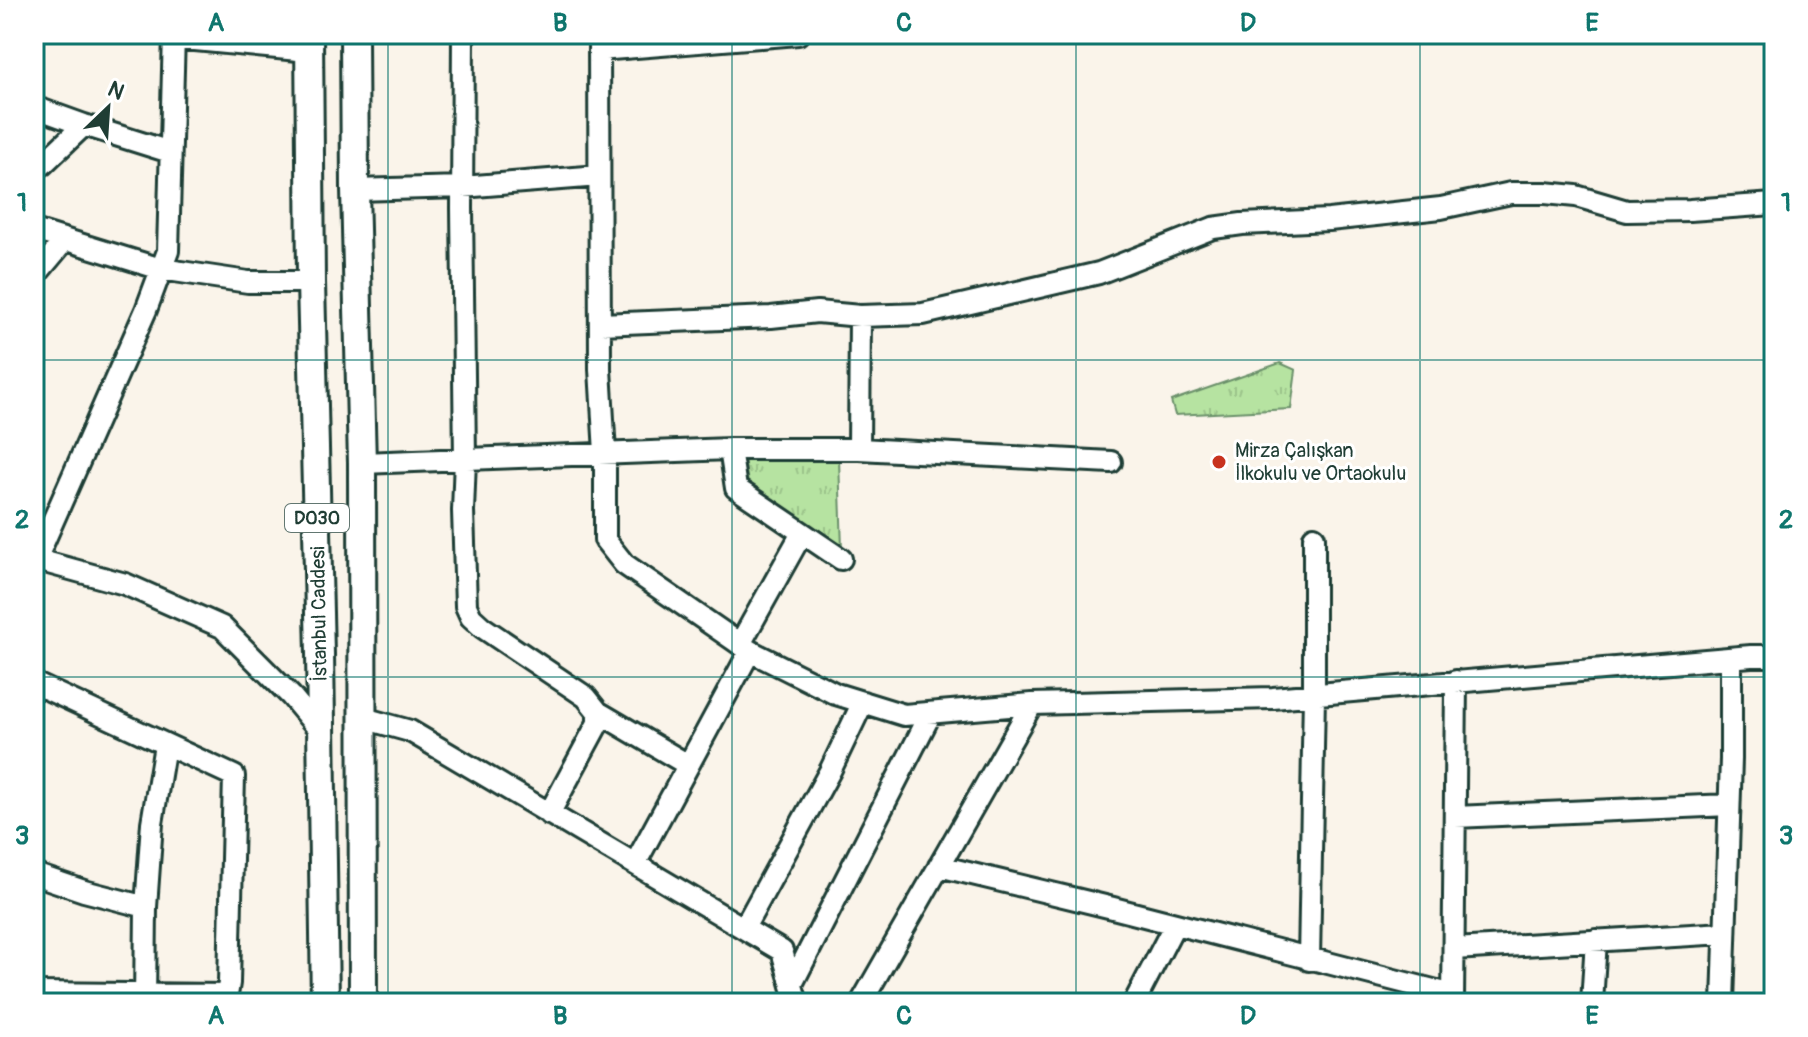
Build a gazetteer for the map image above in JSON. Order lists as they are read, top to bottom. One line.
{"streets":{"main road":["D030","İstanbul Caddesi"]},"places":["Mirza Çalışkan İlkokulu ve Ortaokulu"],"north":"top right","grid":{"columns":["A","B","C","D","E"],"rows":["1","2","3"]}}
